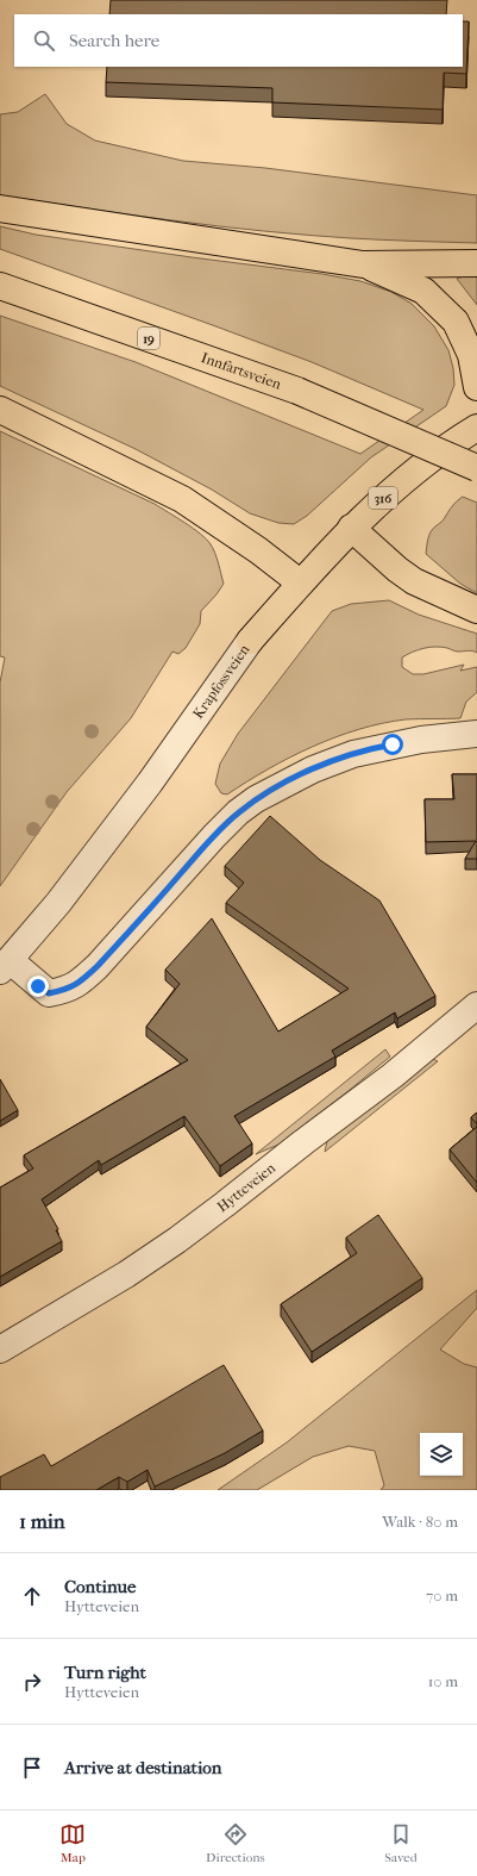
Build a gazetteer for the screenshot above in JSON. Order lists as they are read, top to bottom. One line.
{"streets":{"main road":["19","Innfartsveien","316","Krapfossveien"],"street":["Hytteveien"]},"page":{"search":"Search here","heading":["1 min","Walk · 80 m"],"list":[["Continue","Hytteveien","70 m"],["Turn right","Hytteveien","10 m"],"Arrive at destination"],"nav":["Map","Directions","Saved"]}}
